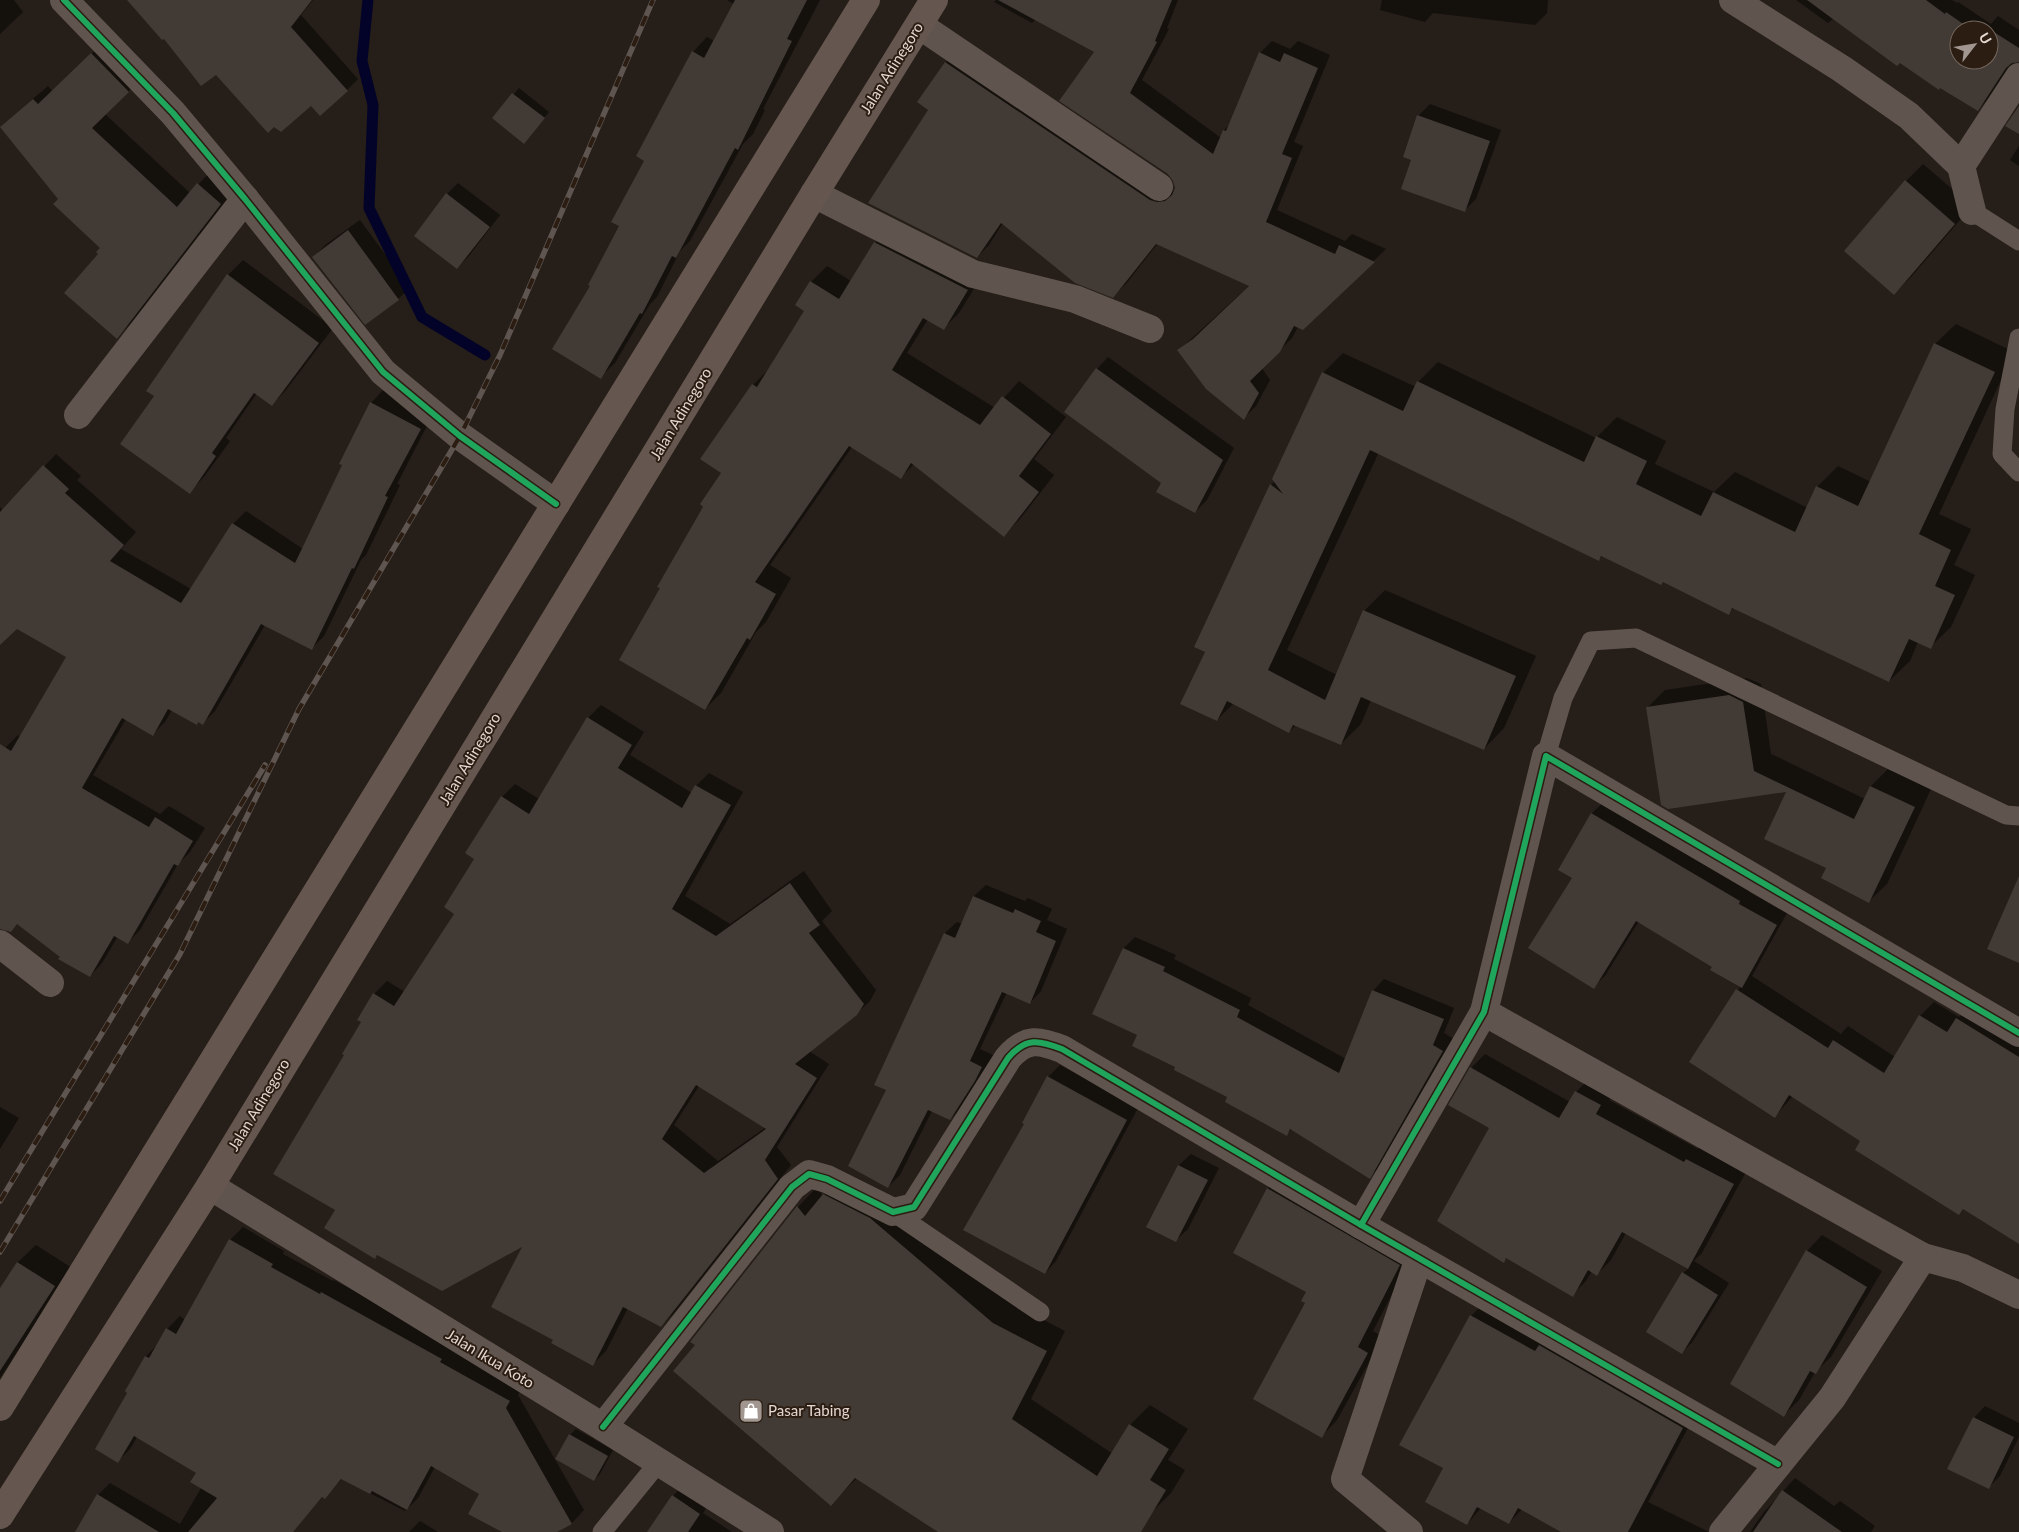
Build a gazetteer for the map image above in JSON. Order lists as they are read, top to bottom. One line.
{"streets":{"highway":["Jalan Adinegoro"],"street":["Jalan Ikua Koto"]},"crossings":[["Jalan Adinegoro","Jalan Ikua Koto"]],"places":{"shop":["Pasar Tabing"]},"north":"top right"}
